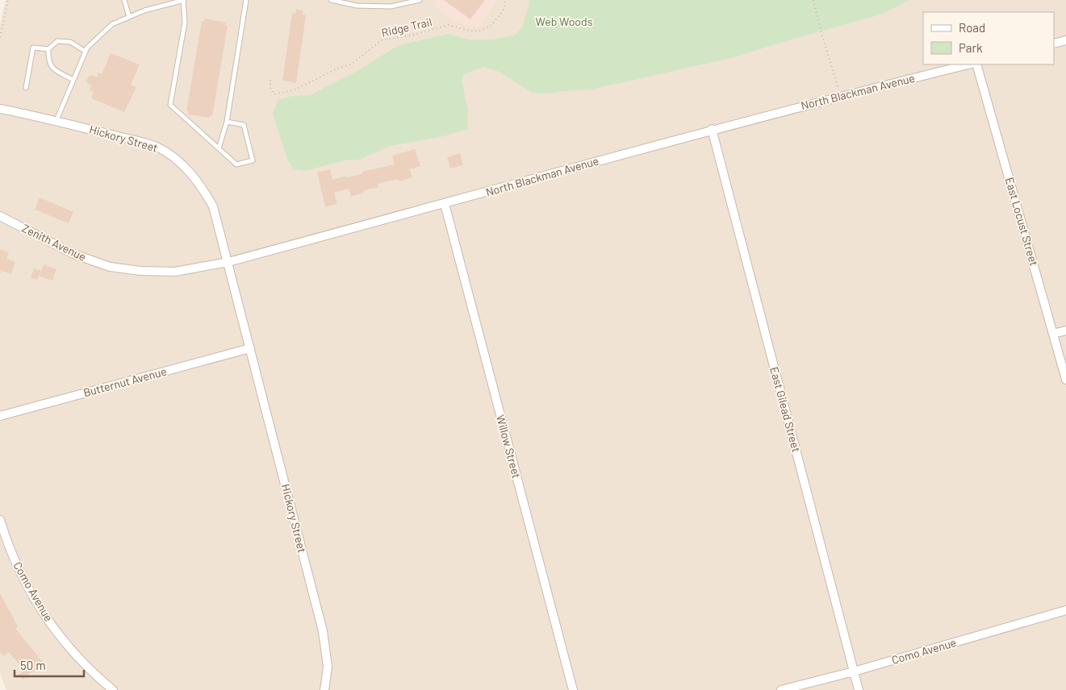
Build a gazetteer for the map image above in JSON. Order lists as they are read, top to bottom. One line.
{"streets":{"street":["North Blackman Avenue","Hickory Street","East Locust Street","Zenith Avenue","Butternut Avenue","East Gilead Street","Willow Street","Como Avenue"],"path":["Ridge Trail"]},"crossings":[["North Blackman Avenue","Hickory Street"],["North Blackman Avenue","Zenith Avenue"],["North Blackman Avenue","East Gilead Street"],["North Blackman Avenue","Willow Street"],["Hickory Street","Butternut Avenue"],["East Gilead Street","Como Avenue"]],"parks":["Web Woods"],"legend":["Road","Park"],"scale_bar":"50 m"}
